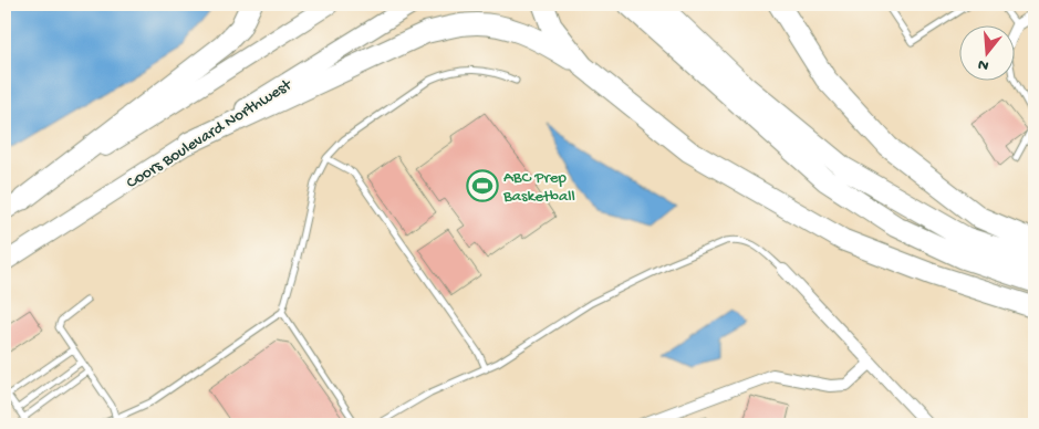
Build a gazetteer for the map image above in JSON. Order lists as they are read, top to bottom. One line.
{"streets":{"main road":["Coors Boulevard Northwest"]},"places":{"sports":["ABC Prep Basketball"]},"north":"bottom"}
